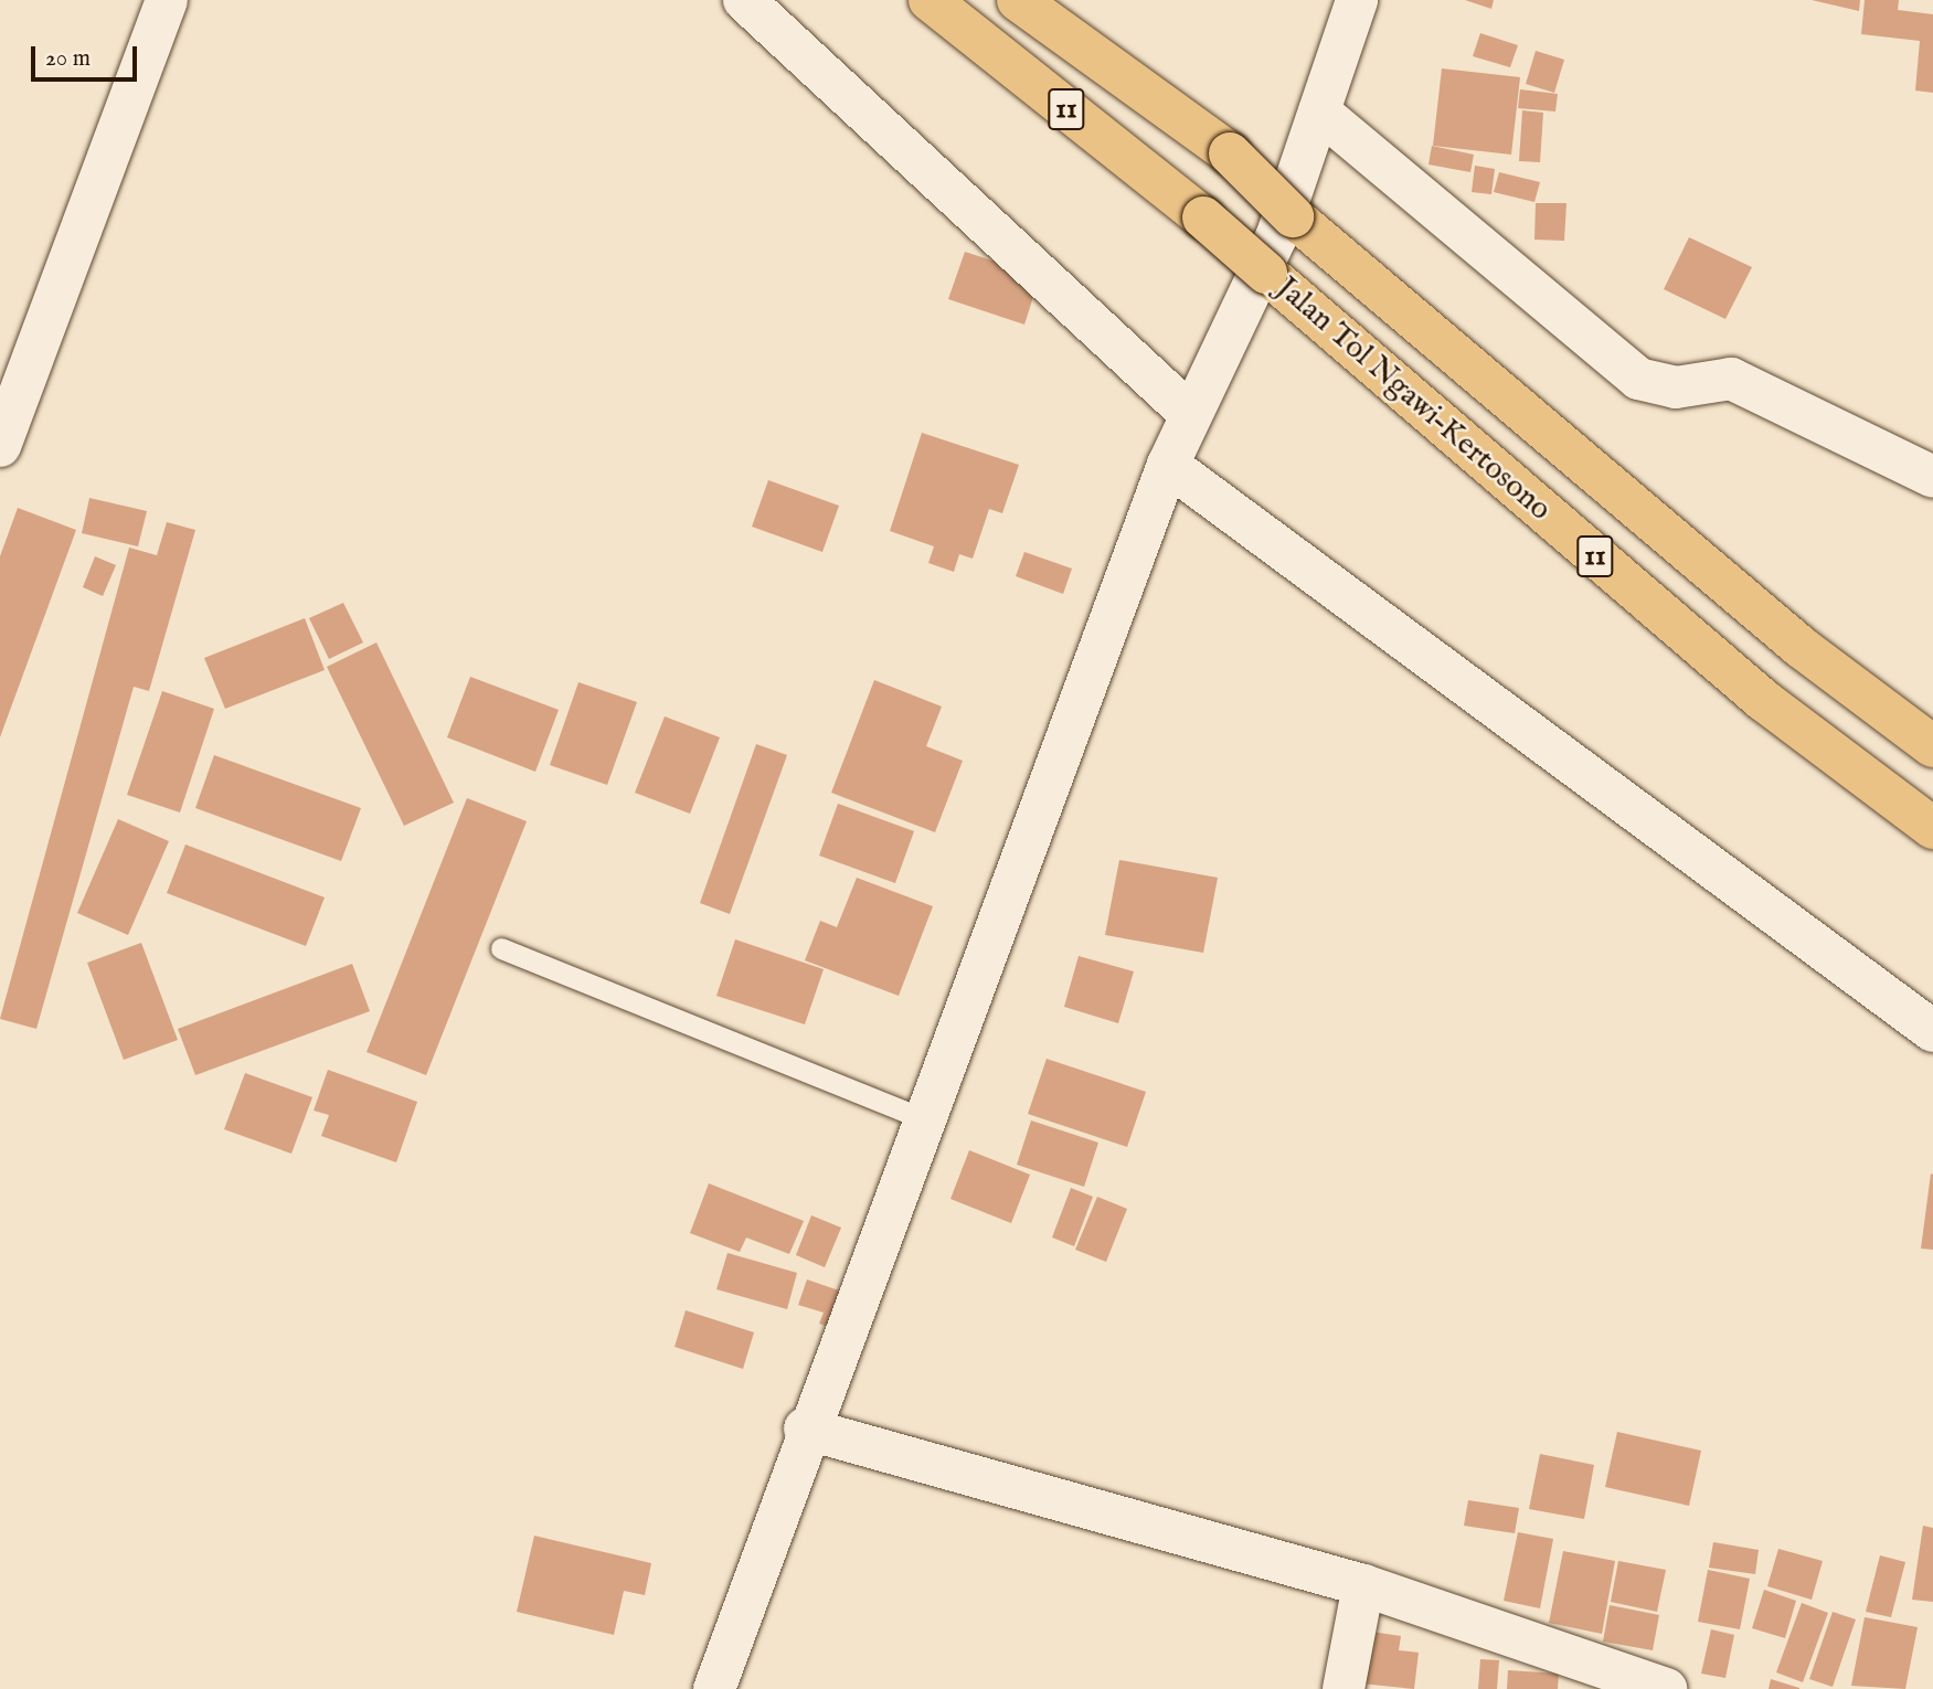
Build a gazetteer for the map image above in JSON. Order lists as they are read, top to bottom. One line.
{"streets":{"highway":["11","Jalan Tol Ngawi–Kertosono"]},"scale_bar":"20 m"}
